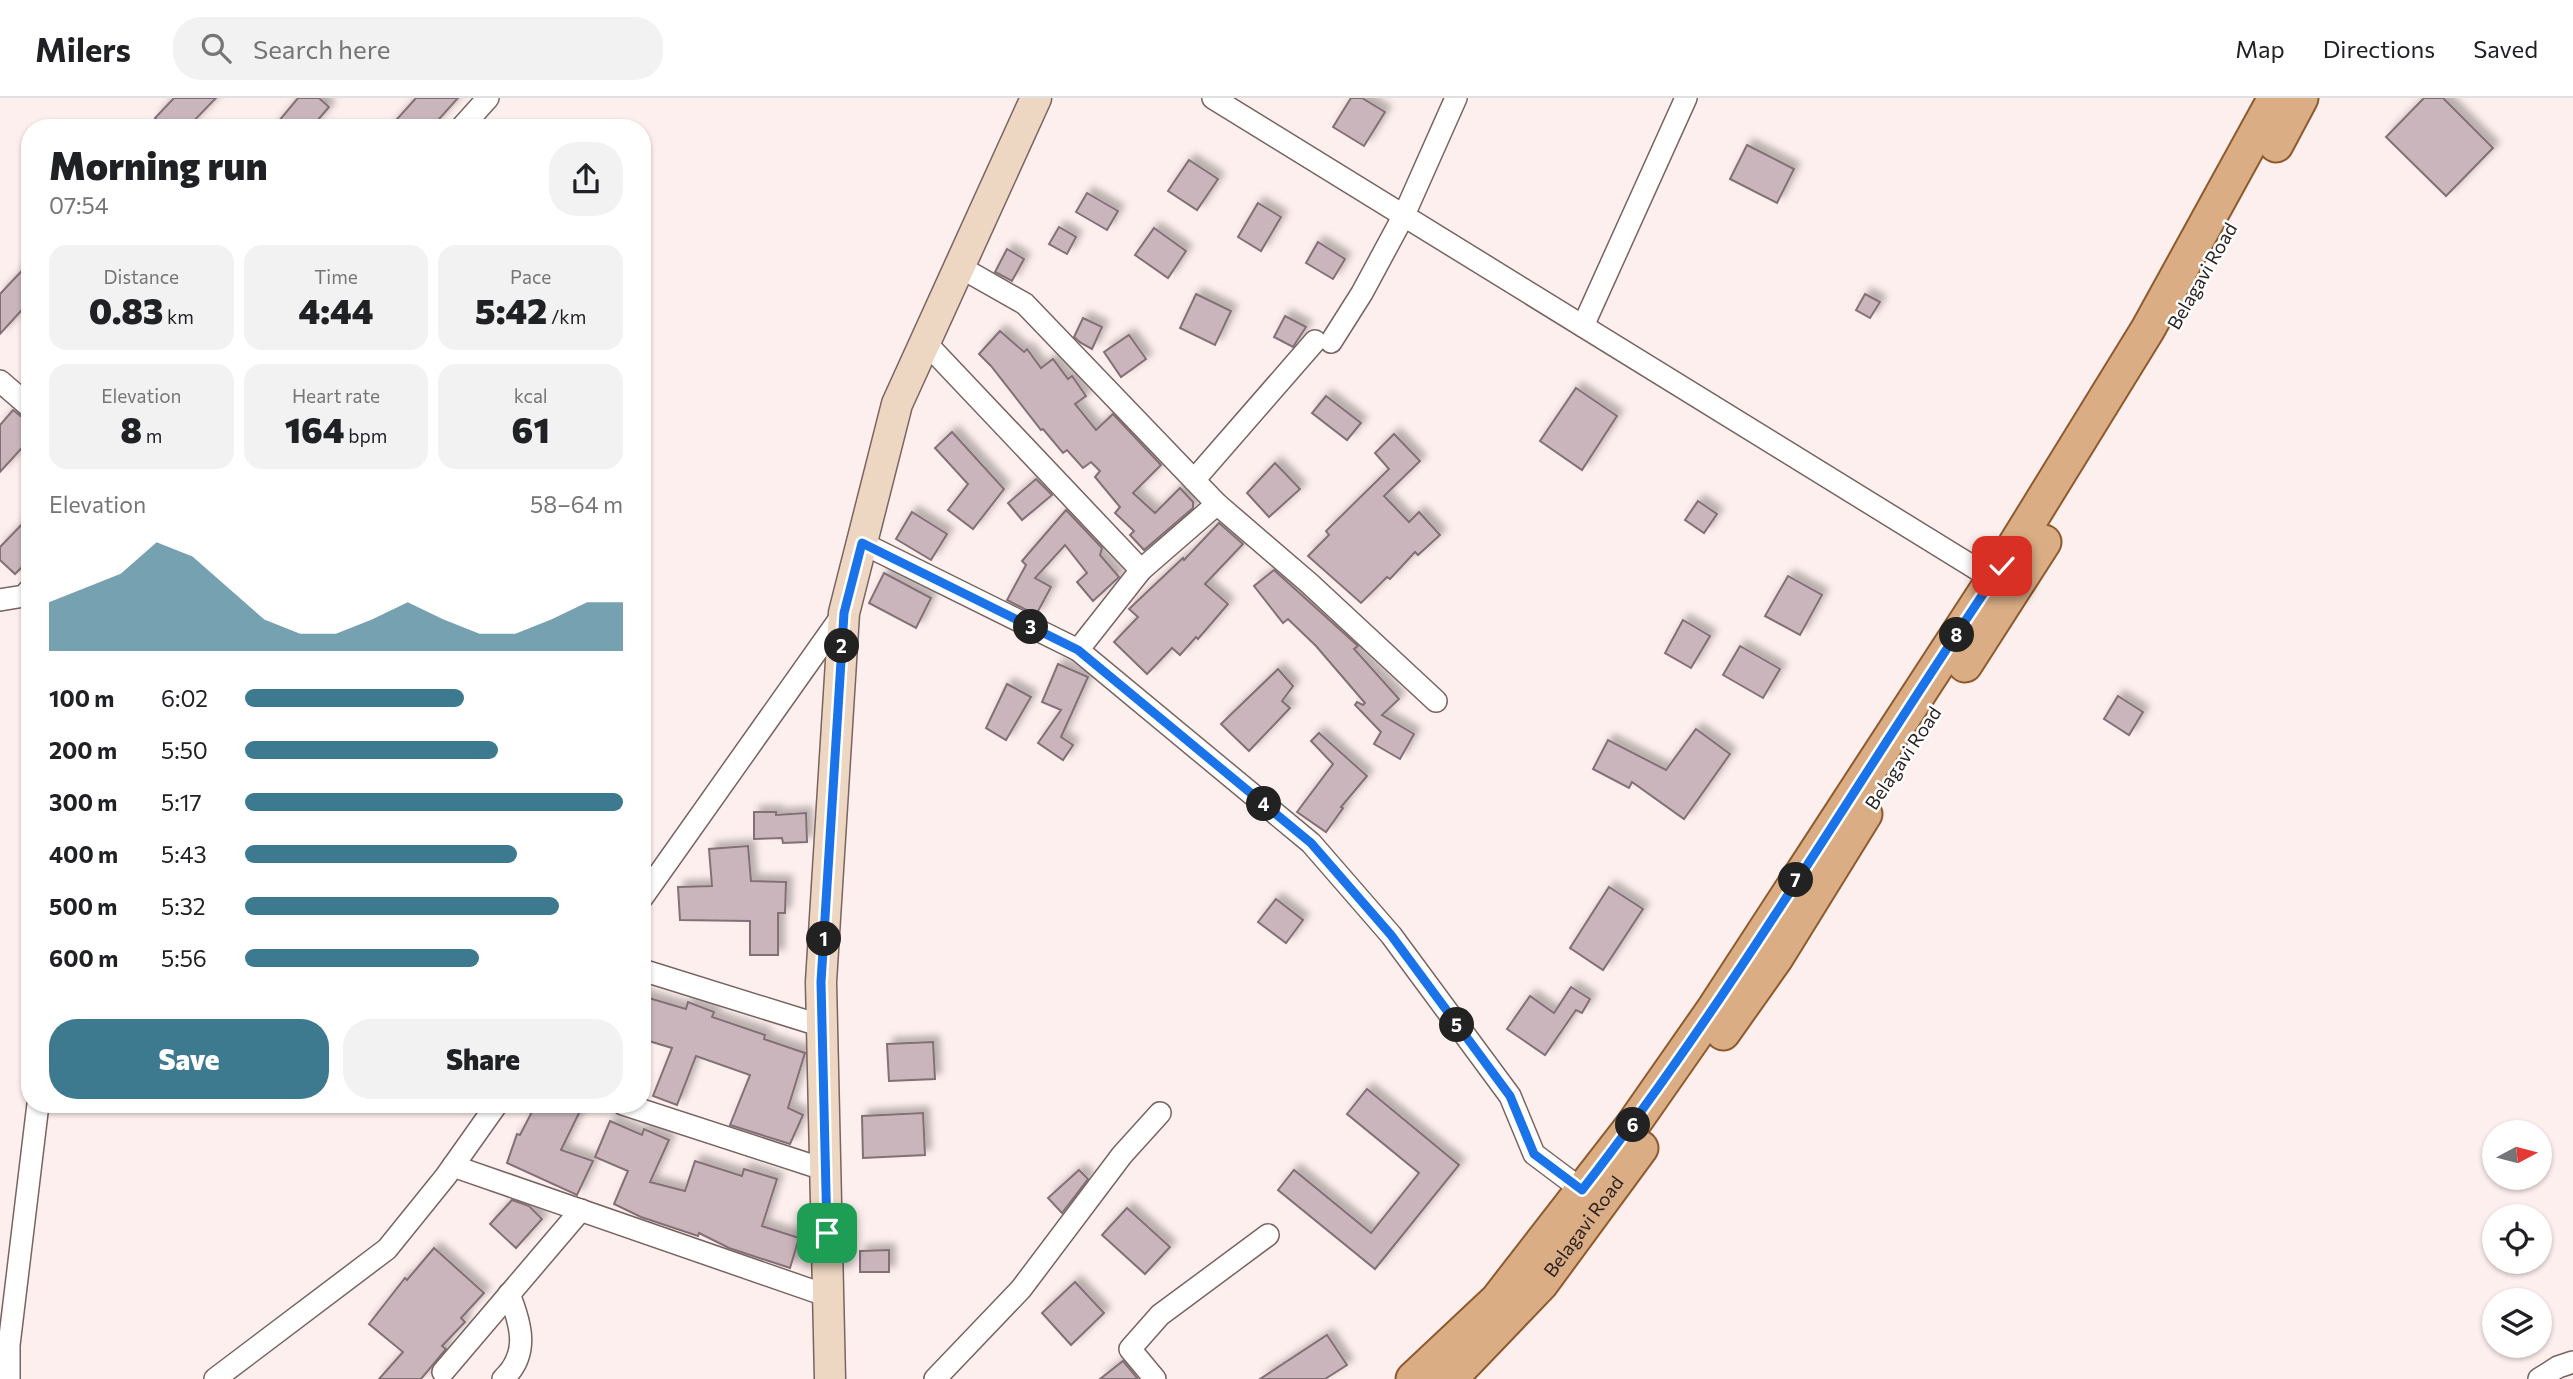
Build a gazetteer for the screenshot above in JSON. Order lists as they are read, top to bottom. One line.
{"streets":{"main road":["Belagavi Road"]},"north":"right","page":{"header":"Milers","search":"Search here","nav":["Map","Directions","Saved"],"heading":["Morning run","07:54"],"stats":[["Distance","0.83 km"],["Time","4:44"],["Pace","5:42 /km"],["Elevation","8 m"],["Heart rate","164 bpm"],["kcal","61"]],"chart":["Elevation","58–64 m"],"pins":["3","8","2","4","7","1","5","6"],"list":[{"name":"100 m","note":"6:02"},{"name":"200 m","note":"5:50"},{"name":"300 m","note":"5:17"},{"name":"400 m","note":"5:43"},{"name":"500 m","note":"5:32"},{"name":"600 m","note":"5:56"}],"buttons":["Save","Share"]}}
